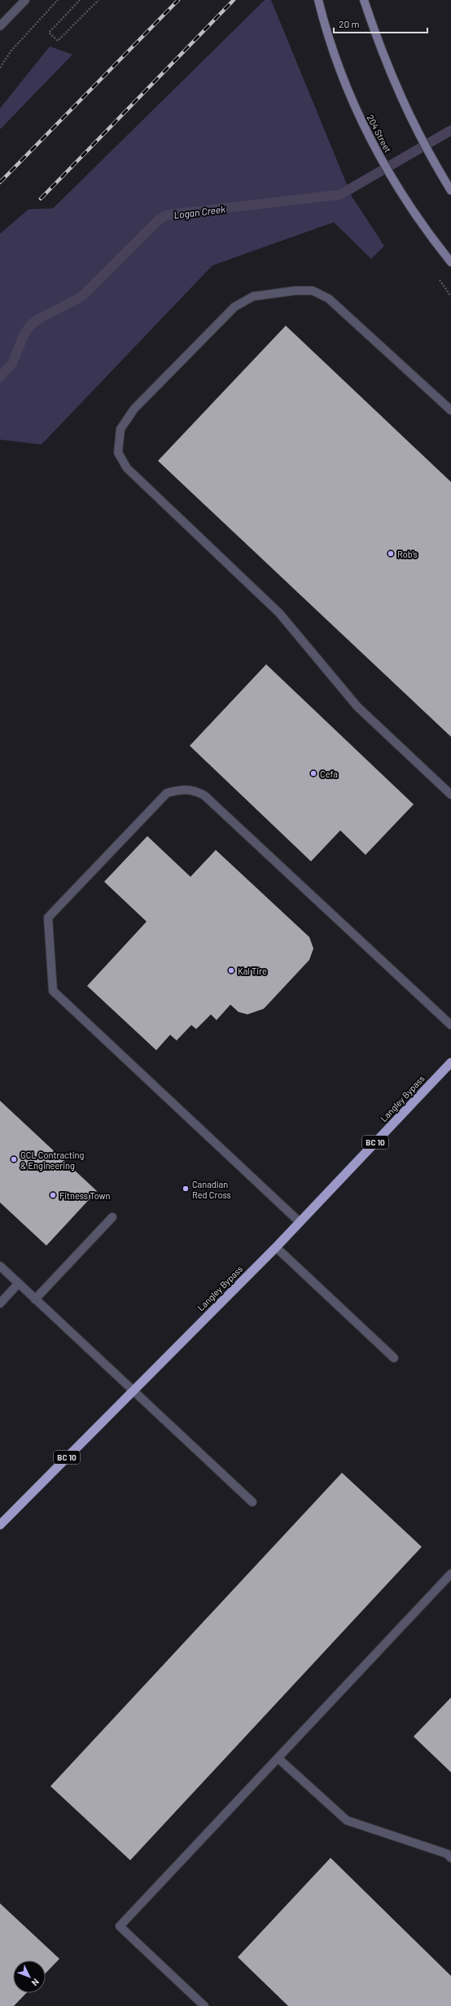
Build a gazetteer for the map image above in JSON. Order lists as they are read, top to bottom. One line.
{"streets":{"highway":["Langley Bypass","BC 10"],"main road":["204 Street"]},"water":["Logan Creek"],"places":["Rob's","Cefa","Kal Tire","GCL Contracting & Engineering","Canadian Red Cross","Fitness Town"],"scale_bar":"20 m","north":"bottom right"}
